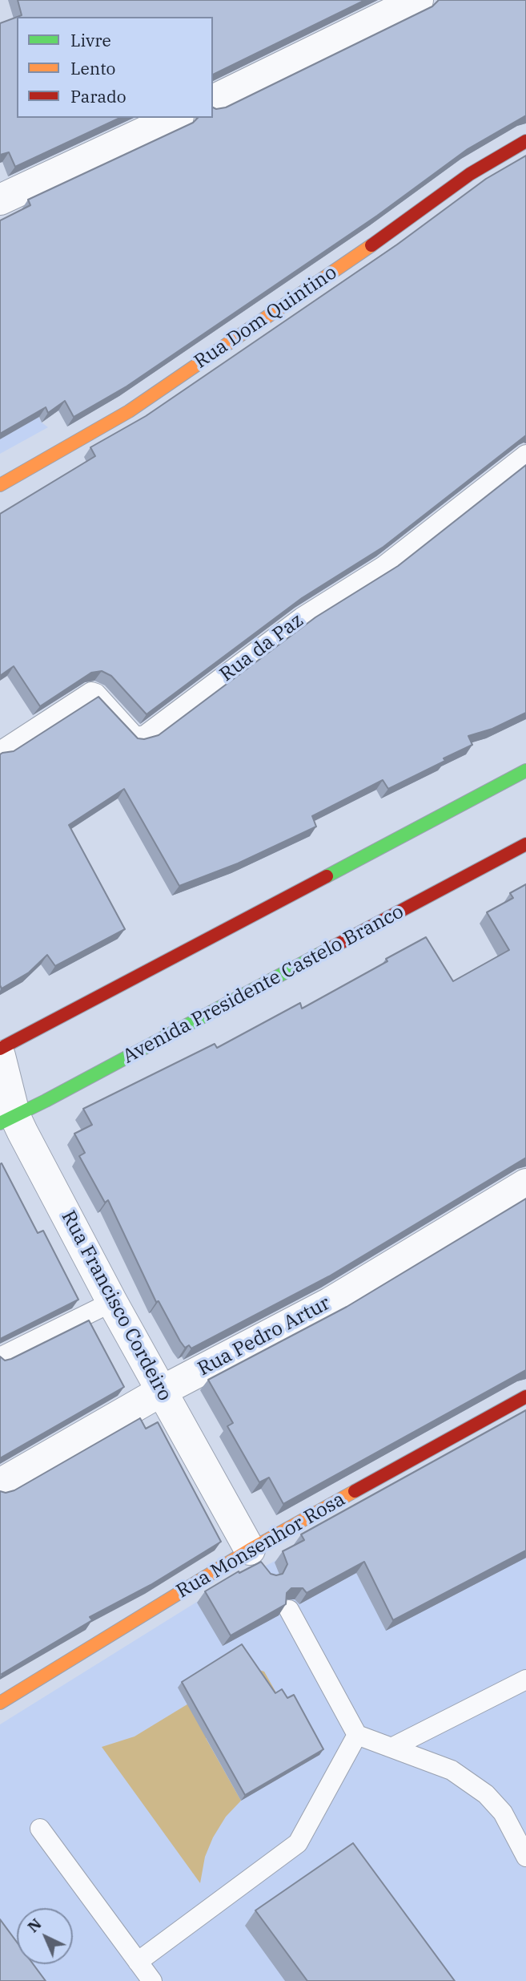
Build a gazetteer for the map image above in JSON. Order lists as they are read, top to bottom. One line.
{"streets":{"street":["Rua Dom Quintino","Avenida Presidente Castelo Branco","Rua Francisco Cordeiro","Rua Pedro Artur","Rua Monsenhor Rosa"],"lane":["Rua da Paz"]},"crossings":[["Avenida Presidente Castelo Branco","Rua Francisco Cordeiro"],["Rua Francisco Cordeiro","Rua Pedro Artur"],["Rua Francisco Cordeiro","Rua Monsenhor Rosa"]],"legend":["Livre","Lento","Parado"],"north":"top left"}
